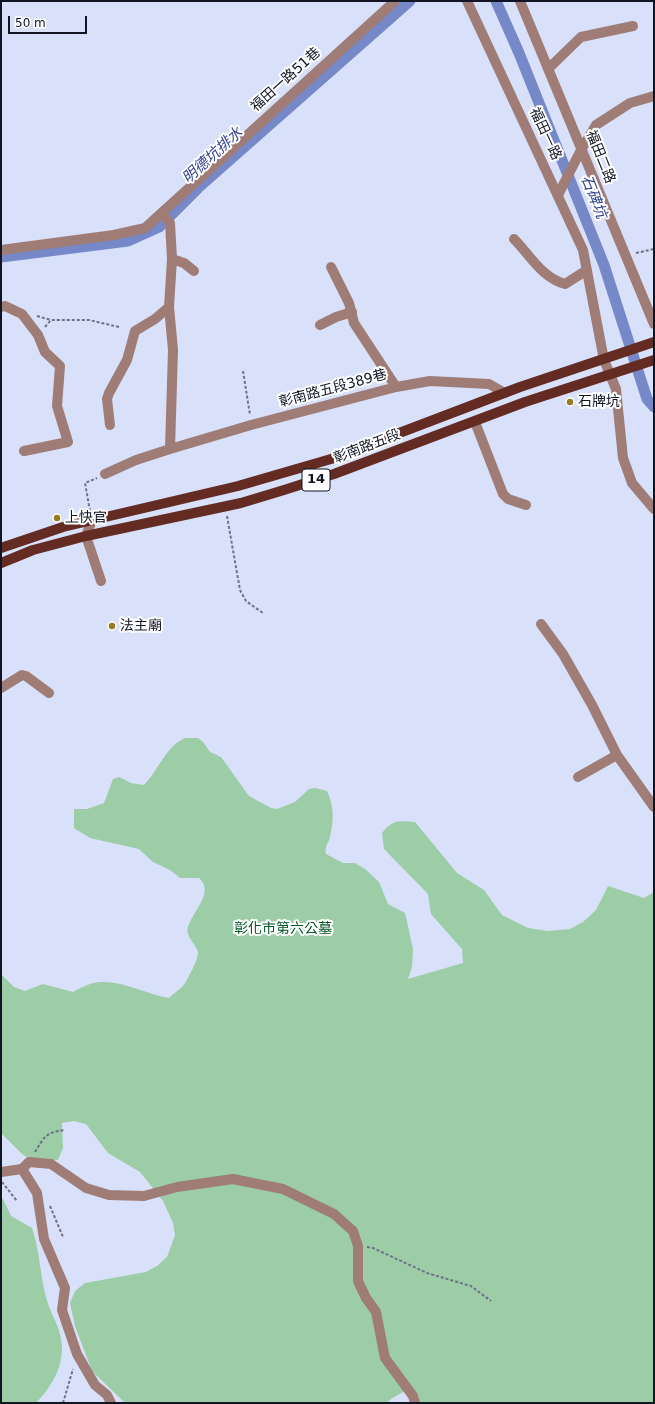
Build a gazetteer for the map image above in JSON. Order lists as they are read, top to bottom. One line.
{"streets":{"main road":["彰南路五段","14"],"street":["福田一路51巷","福田一路","福田二路","彰南路五段389巷"]},"crossings":[["福田一路","彰南路五段"],["彰南路五段389巷","彰南路五段"]],"water":["明德坑排水","石碑坑"],"parks":["彰化市第六公墓"],"places":["石牌坑","上快官","法主廟"],"scale_bar":"50 m"}
